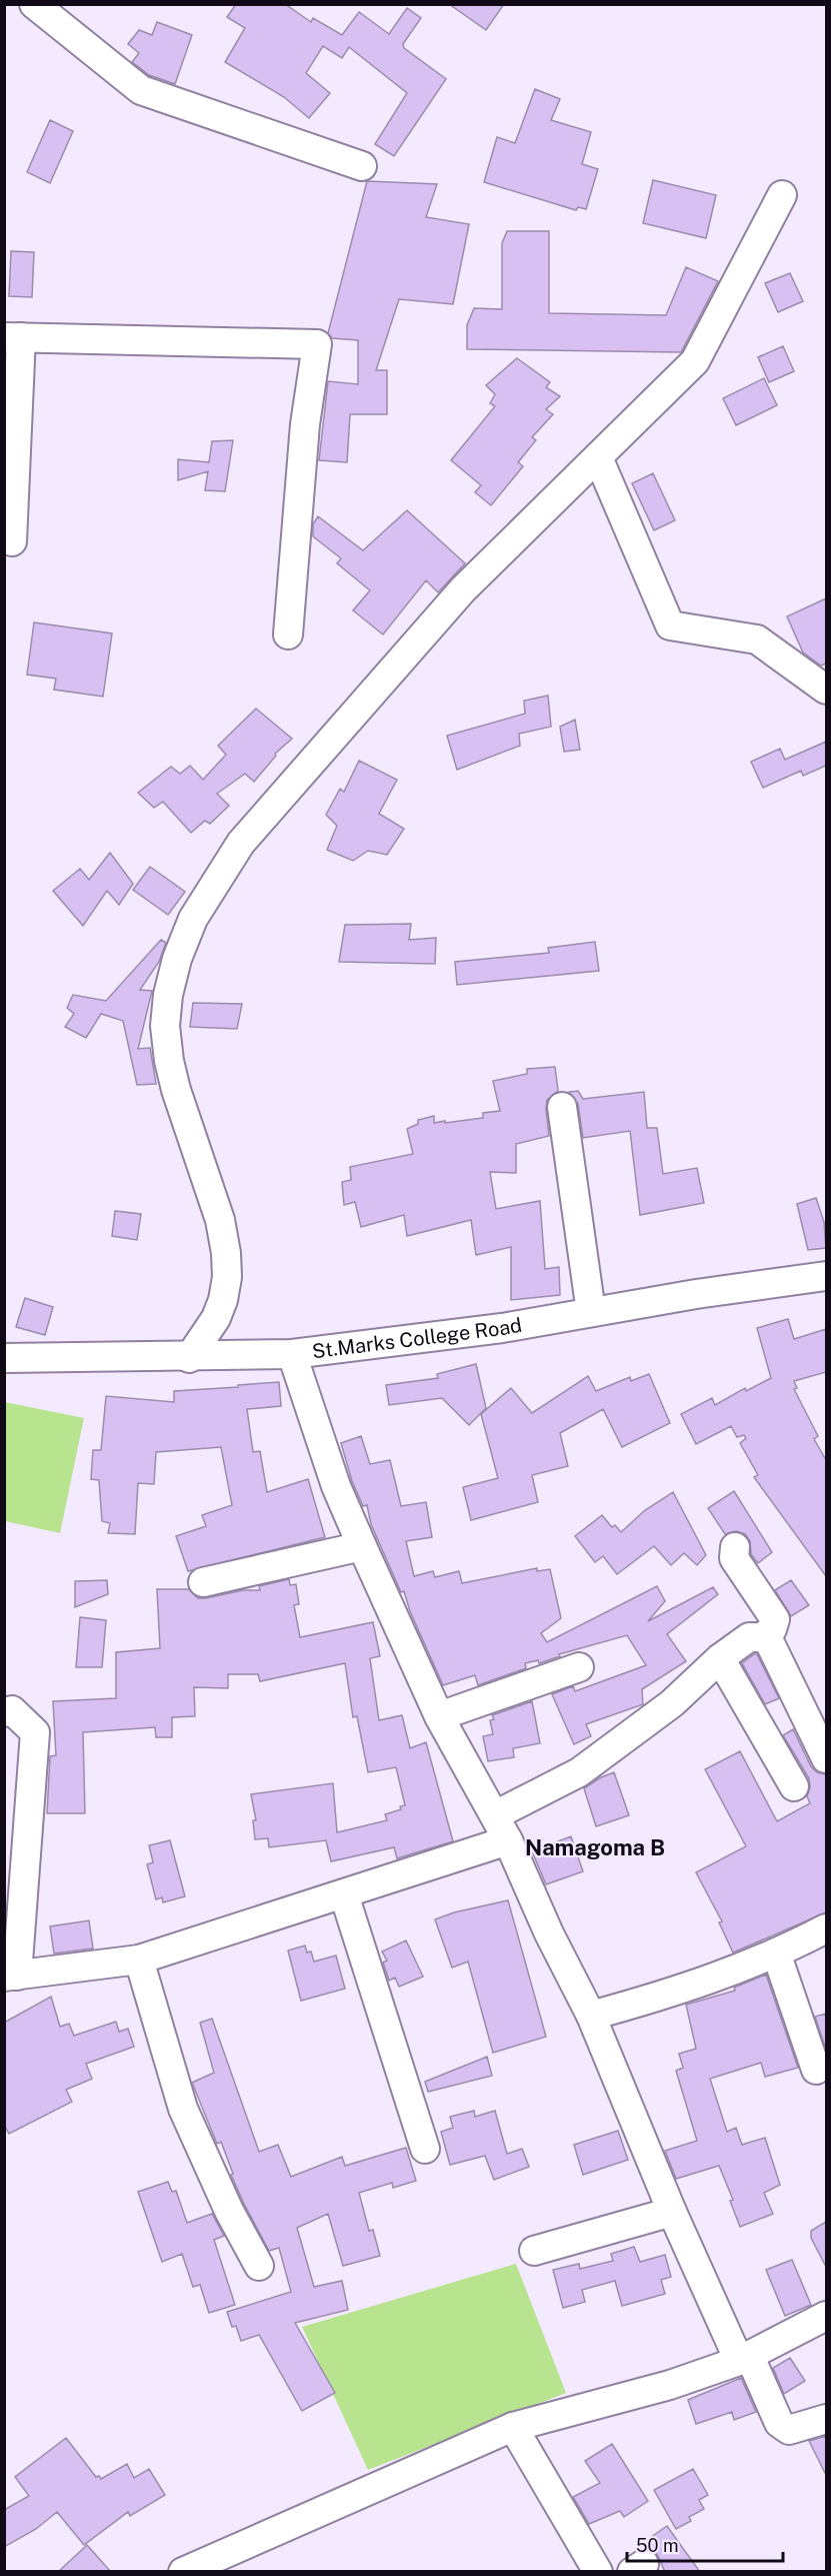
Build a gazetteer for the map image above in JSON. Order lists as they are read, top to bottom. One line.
{"streets":{"street":["St.Marks College Road"]},"districts":["Namagoma B"],"scale_bar":"50 m"}
